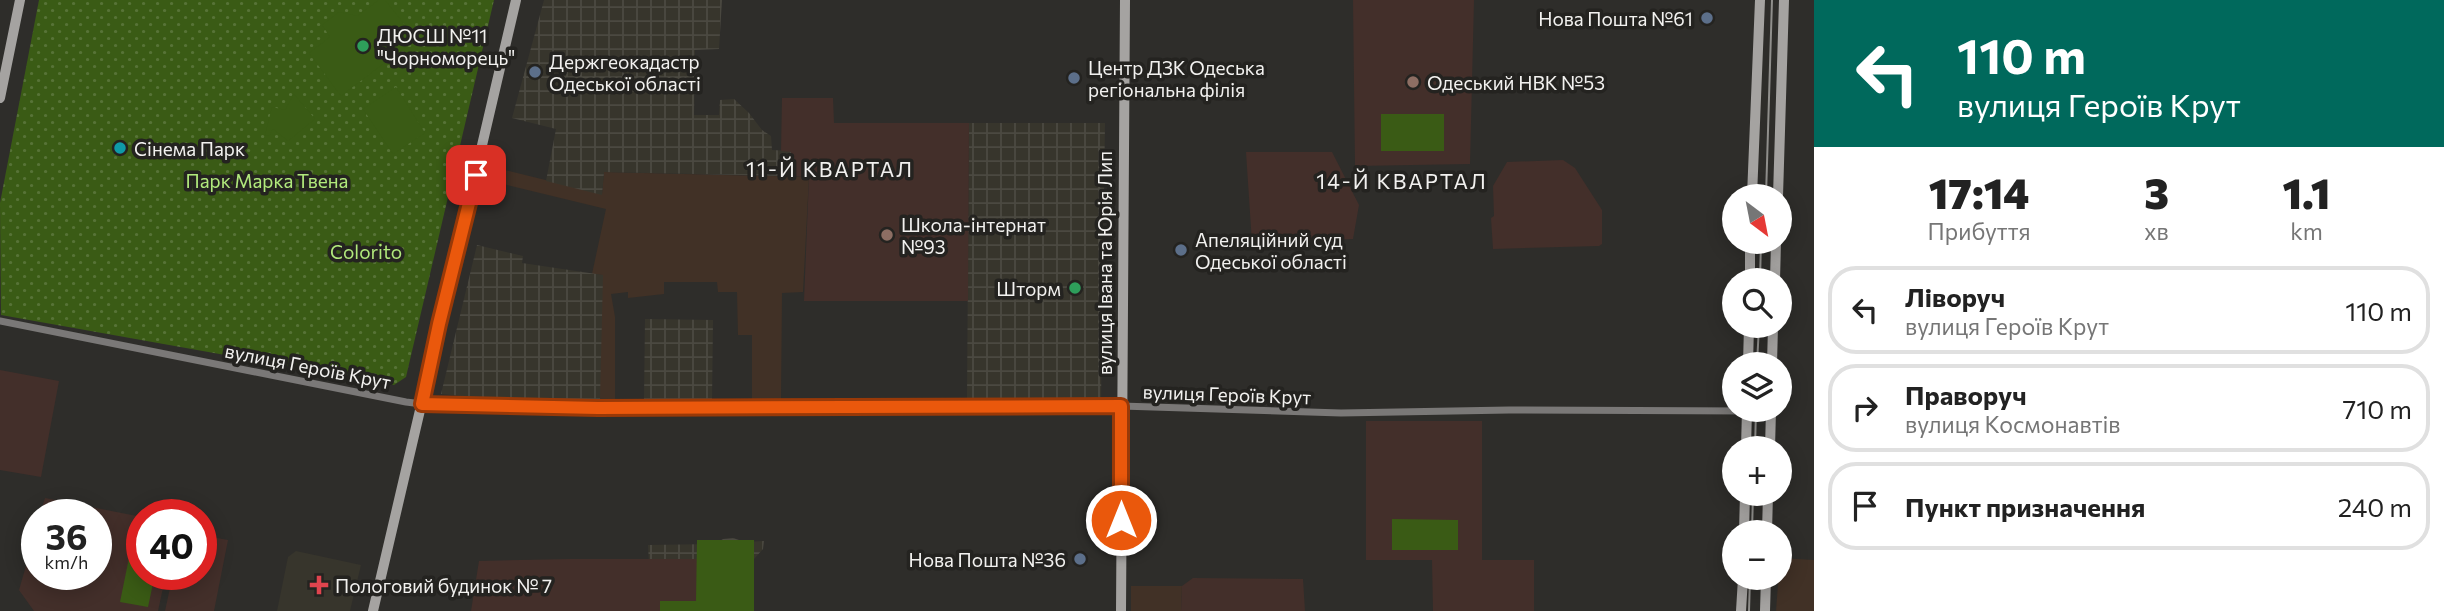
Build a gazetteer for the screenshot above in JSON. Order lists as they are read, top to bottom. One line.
{"streets":{"main road":["вулиця Івана та Юрія Лип"],"street":["вулиця Героїв Крут"]},"crossings":[["вулиця Івана та Юрія Лип","вулиця Героїв Крут"]],"districts":["11-Й КВАРТАЛ","14-Й КВАРТАЛ"],"parks":["Парк Марка Твена","Colorito"],"places":{"other":["Нова Пошта №61","ДЮСШ №11 \"Чорноморець\"","Держгеокадастр Одеської області","Центр ДЗК Одеська регіональна філія","Одеський НВК №53","Сінема Парк","Школа-інтернат №93","Апеляційний суд Одеської області","Шторм","Нова Пошта №36"],"health":["Пологовий будинок № 7"]},"north":"bottom right","page":{"turn":["110 m","вулиця Героїв Крут"],"eta":["17:14","Прибуття","3","хв","1.1","km"],"map_buttons":["+","−"],"list":[{"name":"Ліворуч","note":"вулиця Героїв Крут","value":"110 m"},{"name":"Праворуч","note":"вулиця Космонавтів","value":"710 m"},{"name":"Пункт призначення","value":"240 m"}],"speed":"36 km/h","limit":"40"}}
